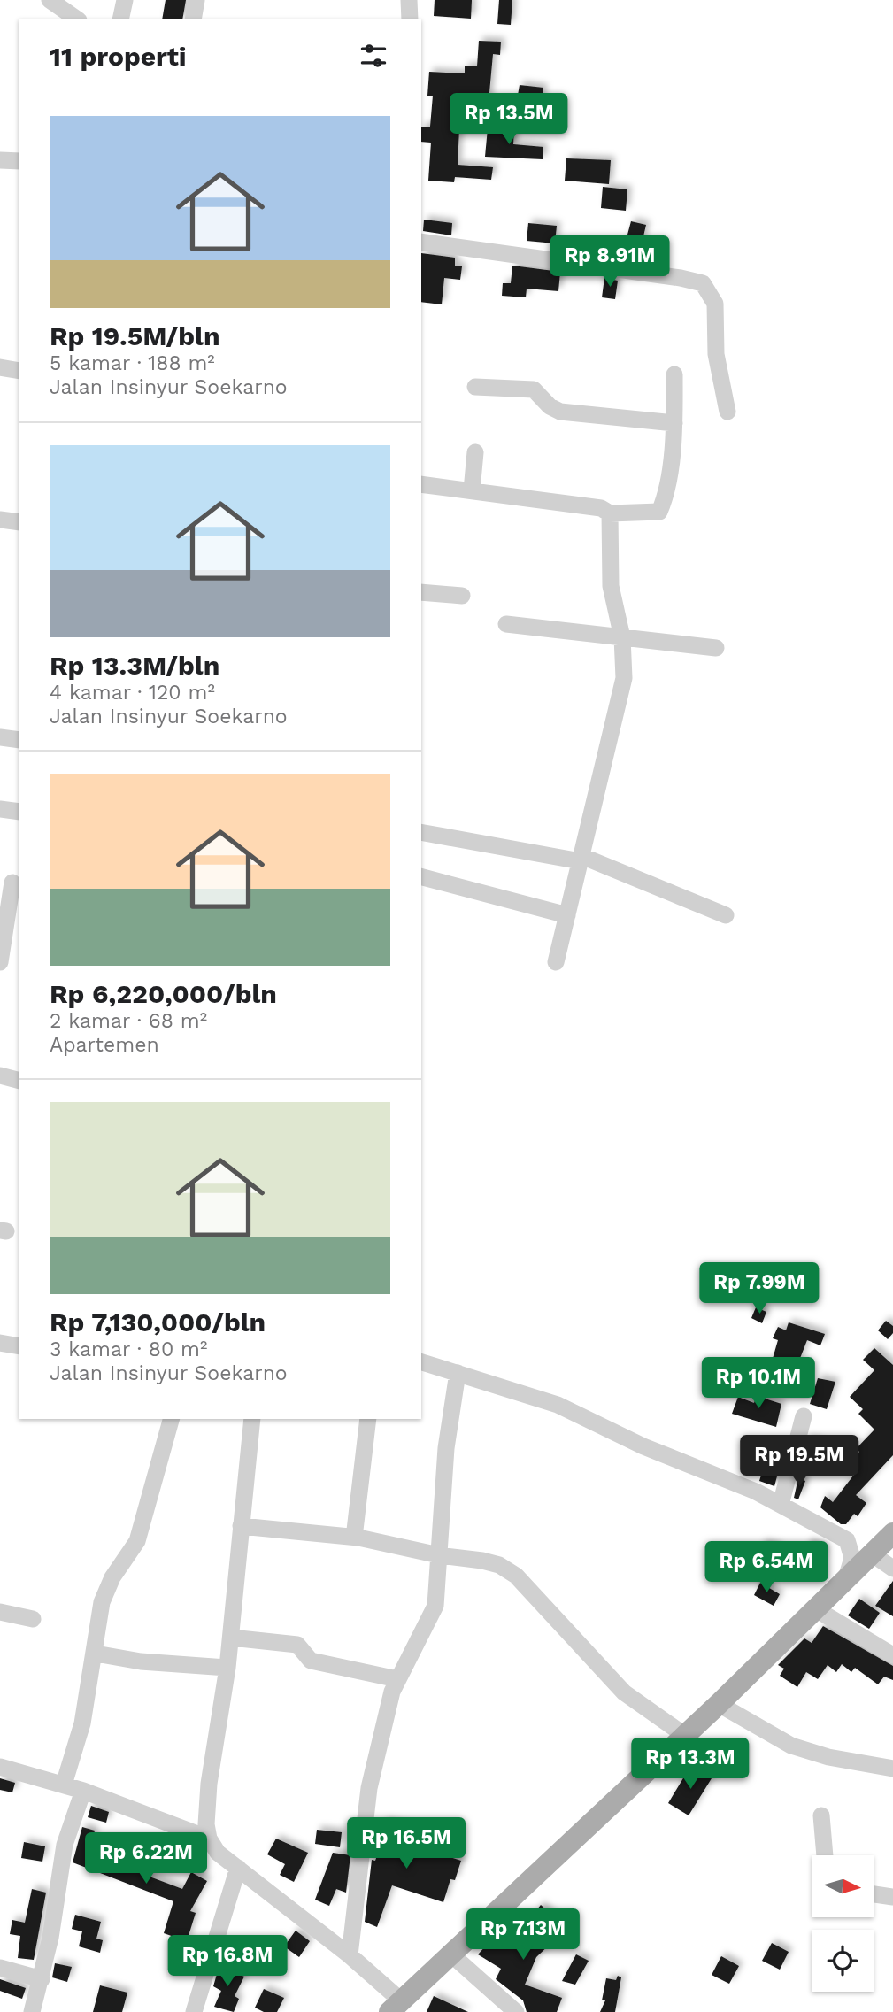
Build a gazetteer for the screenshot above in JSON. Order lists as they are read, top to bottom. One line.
{"north":"right","page":{"heading":"11 properti","price":["Rp 13.5M","Rp 8.91M","Rp 7.99M","Rp 10.1M","Rp 19.5M","Rp 6.54M","Rp 13.3M","Rp 16.5M","Rp 6.22M","Rp 7.13M","Rp 16.8M"],"list":[{"name":"Rp 19.5M/bln","note":"5 kamar · 188 m² · Jalan Insinyur Soekarno"},{"name":"Rp 13.3M/bln","note":"4 kamar · 120 m² · Jalan Insinyur Soekarno"},{"name":"Rp 6,220,000/bln","note":"2 kamar · 68 m² · Apartemen"},{"name":"Rp 7,130,000/bln","note":"3 kamar · 80 m² · Jalan Insinyur Soekarno"}]}}
